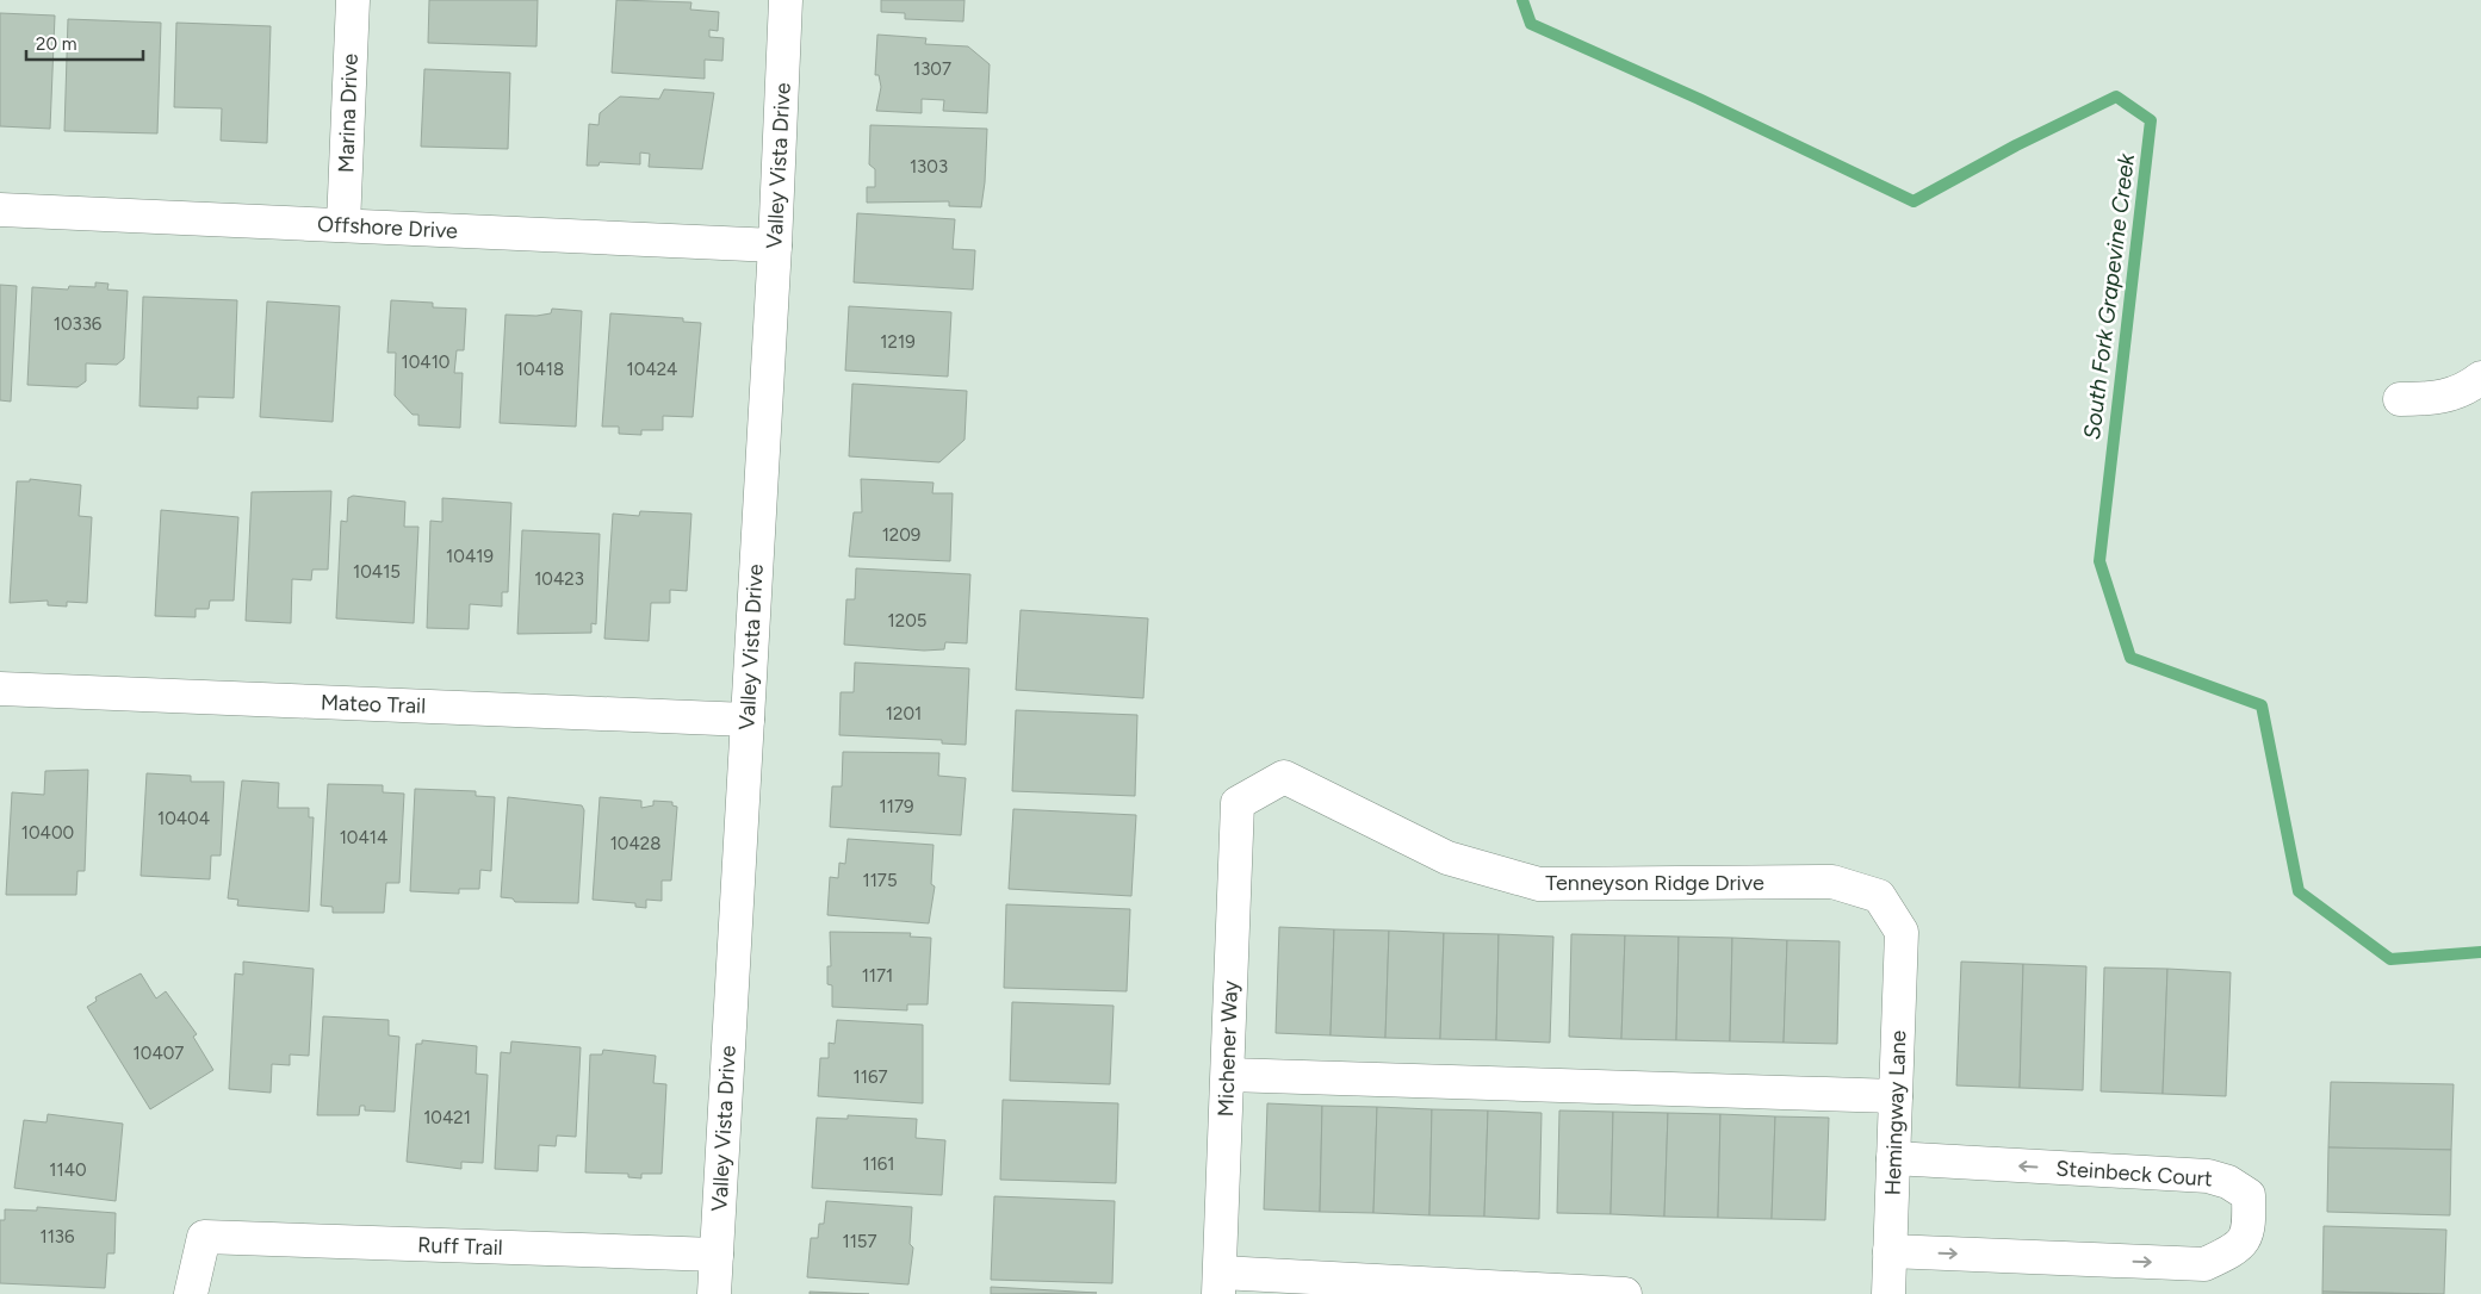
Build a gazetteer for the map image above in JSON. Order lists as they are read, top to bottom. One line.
{"streets":{"street":["Marina Drive","Valley Vista Drive","Offshore Drive","Mateo Trail","Tenneyson Ridge Drive","Michener Way","Hemingway Lane","Steinbeck Court","Ruff Trail"]},"crossings":[["Marina Drive","Offshore Drive"],["Valley Vista Drive","Offshore Drive"],["Valley Vista Drive","Mateo Trail"],["Valley Vista Drive","Ruff Trail"],["Tenneyson Ridge Drive","Michener Way"],["Tenneyson Ridge Drive","Hemingway Lane"],["Hemingway Lane","Steinbeck Court"]],"water":["South Fork Grapevine Creek"],"house_numbers":["1307","1303","10336","1219","10410","10418","10424","1209","10419","10415","10423","1205","1201","1179","10404","10400","10414","10428","1175","1171","10407","1167","10421","1161","1140","1136","1157"],"scale_bar":"20 m"}
